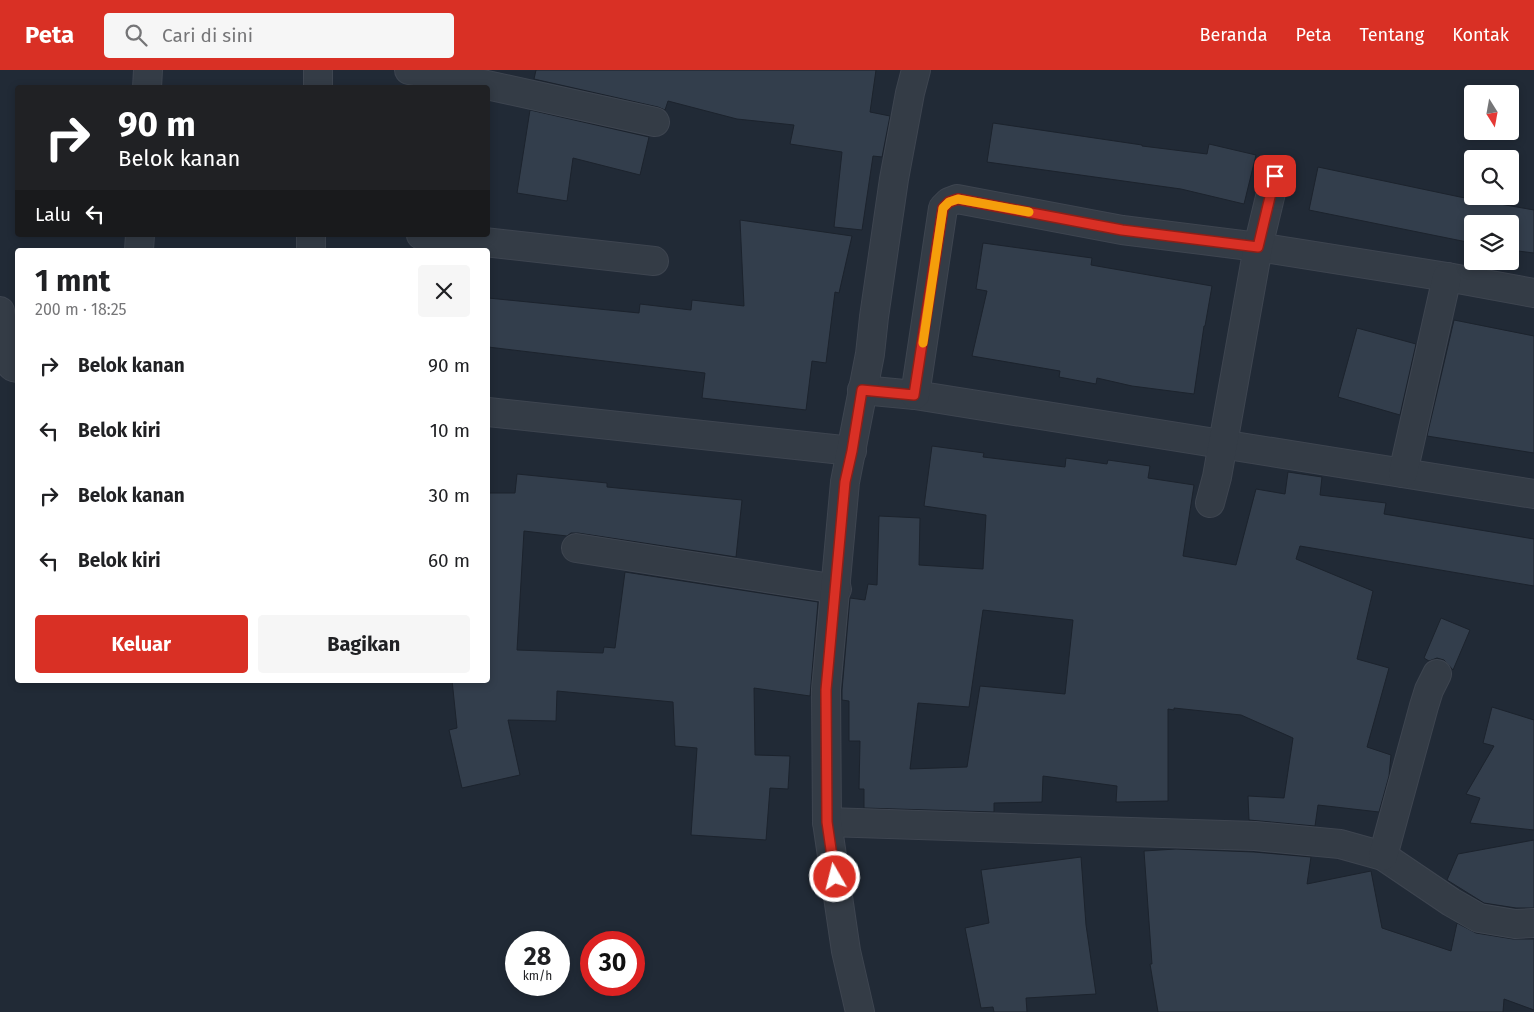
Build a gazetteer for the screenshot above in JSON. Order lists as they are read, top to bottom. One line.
{"north":"bottom","page":{"header":"Peta","search":"Cari di sini","nav":["Beranda","Peta","Tentang","Kontak"],"turn":["90 m","Belok kanan"],"then":"Lalu","heading":["1 mnt","200 m · 18:25"],"list":[{"name":"Belok kanan","value":"90 m"},{"name":"Belok kiri","value":"10 m"},{"name":"Belok kanan","value":"30 m"},{"name":"Belok kiri","value":"60 m"}],"buttons":["Keluar","Bagikan"],"speed":"28 km/h","limit":"30"}}
